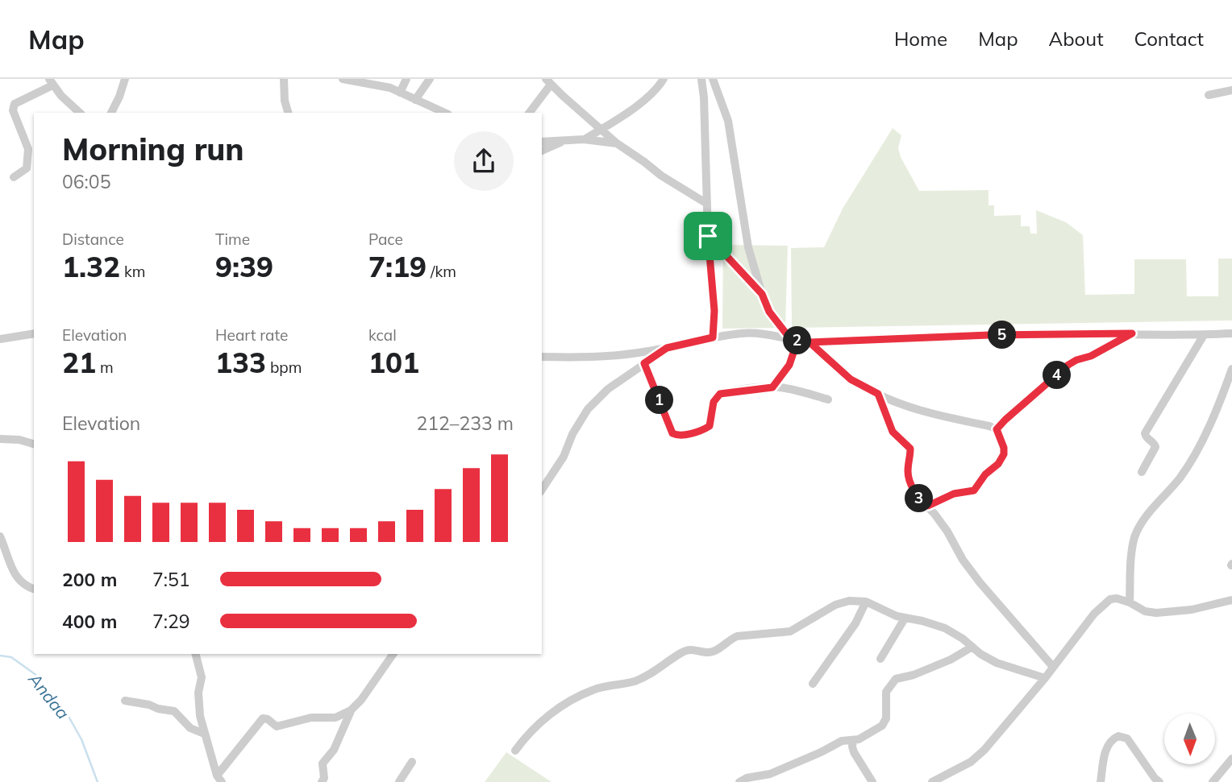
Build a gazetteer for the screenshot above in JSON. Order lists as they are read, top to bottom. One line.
{"water":["Andaa"],"north":"bottom","page":{"header":"Map","nav":["Home","Map","About","Contact"],"heading":["Morning run","06:05"],"stats":[["Distance","1.32 km"],["Time","9:39"],["Pace","7:19 /km"],["Elevation","21 m"],["Heart rate","133 bpm"],["kcal","101"]],"pins":["5","2","4","1","3"],"chart":["Elevation","212–233 m"],"list":[{"name":"200 m","note":"7:51"},{"name":"400 m","note":"7:29"}]}}
